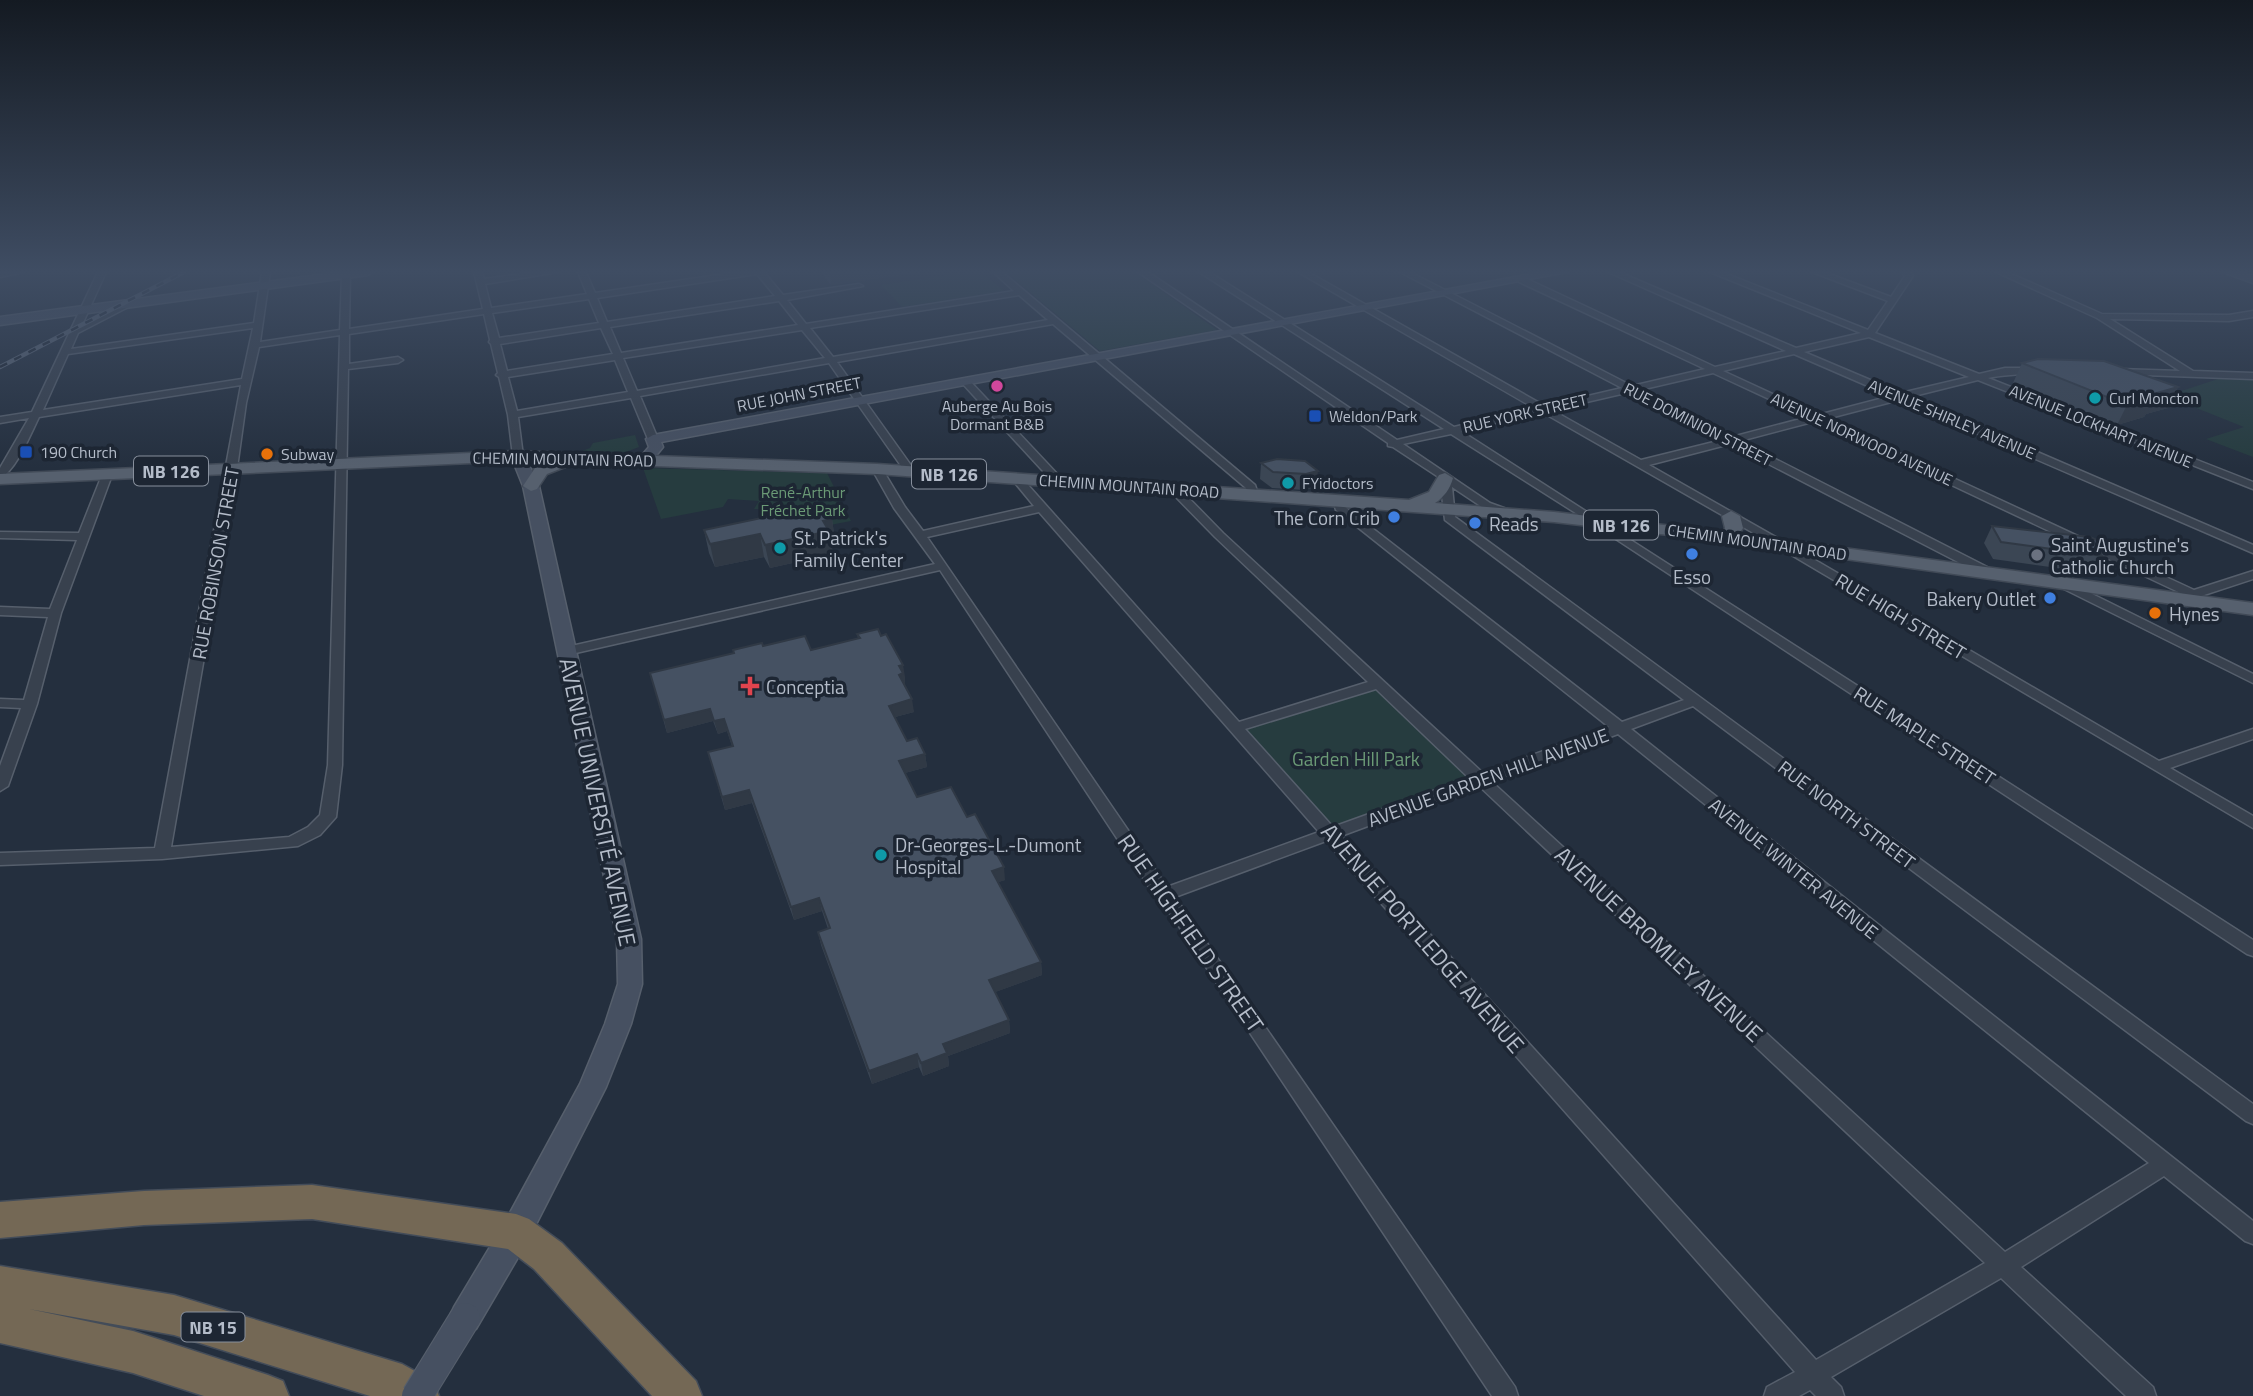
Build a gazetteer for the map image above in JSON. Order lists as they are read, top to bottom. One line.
{"streets":{"highway":["NB 15"],"main road":["CHEMIN MOUNTAIN ROAD","NB 126"],"street":["RUE JOHN STREET","RUE YORK STREET","AVENUE SHIRLEY AVENUE","RUE DOMINION STREET","AVENUE LOCKHART AVENUE","AVENUE NORWOOD AVENUE","RUE ROBINSON STREET","RUE HIGH STREET","RUE MAPLE STREET","AVENUE GARDEN HILL AVENUE","AVENUE UNIVERSITÉ AVENUE","RUE NORTH STREET","AVENUE WINTER AVENUE","RUE HIGHFIELD STREET","AVENUE PORTLEDGE AVENUE","AVENUE BROMLEY AVENUE"]},"crossings":[["RUE YORK STREET","AVENUE SHIRLEY AVENUE"],["RUE YORK STREET","RUE DOMINION STREET"],["RUE YORK STREET","AVENUE NORWOOD AVENUE"],["RUE YORK STREET","RUE HIGH STREET"],["RUE YORK STREET","RUE MAPLE STREET"],["RUE DOMINION STREET","CHEMIN MOUNTAIN ROAD"],["AVENUE NORWOOD AVENUE","CHEMIN MOUNTAIN ROAD"],["CHEMIN MOUNTAIN ROAD","RUE ROBINSON STREET"],["CHEMIN MOUNTAIN ROAD","RUE HIGH STREET"],["CHEMIN MOUNTAIN ROAD","RUE MAPLE STREET"],["CHEMIN MOUNTAIN ROAD","AVENUE UNIVERSITÉ AVENUE"],["CHEMIN MOUNTAIN ROAD","RUE NORTH STREET"],["CHEMIN MOUNTAIN ROAD","AVENUE WINTER AVENUE"],["CHEMIN MOUNTAIN ROAD","RUE HIGHFIELD STREET"],["CHEMIN MOUNTAIN ROAD","AVENUE PORTLEDGE AVENUE"],["CHEMIN MOUNTAIN ROAD","AVENUE BROMLEY AVENUE"],["AVENUE GARDEN HILL AVENUE","RUE NORTH STREET"],["AVENUE GARDEN HILL AVENUE","AVENUE WINTER AVENUE"],["AVENUE GARDEN HILL AVENUE","RUE HIGHFIELD STREET"],["AVENUE GARDEN HILL AVENUE","AVENUE PORTLEDGE AVENUE"],["AVENUE GARDEN HILL AVENUE","AVENUE BROMLEY AVENUE"],["AVENUE UNIVERSITÉ AVENUE","NB 15"]],"parks":["René-Arthur Fréchet Park","Garden Hill Park"],"places":{"other":["Auberge Au Bois Dormant B&B","Curl Moncton","Subway","FYidoctors","The Corn Crib","Reads","St. Patrick's Family Center","Esso","Saint Augustine's Catholic Church","Bakery Outlet","Hynes","Dr-Georges-L.-Dumont Hospital"],"transit":["Weldon/Park","190 Church"],"health":["Conceptia"]}}
